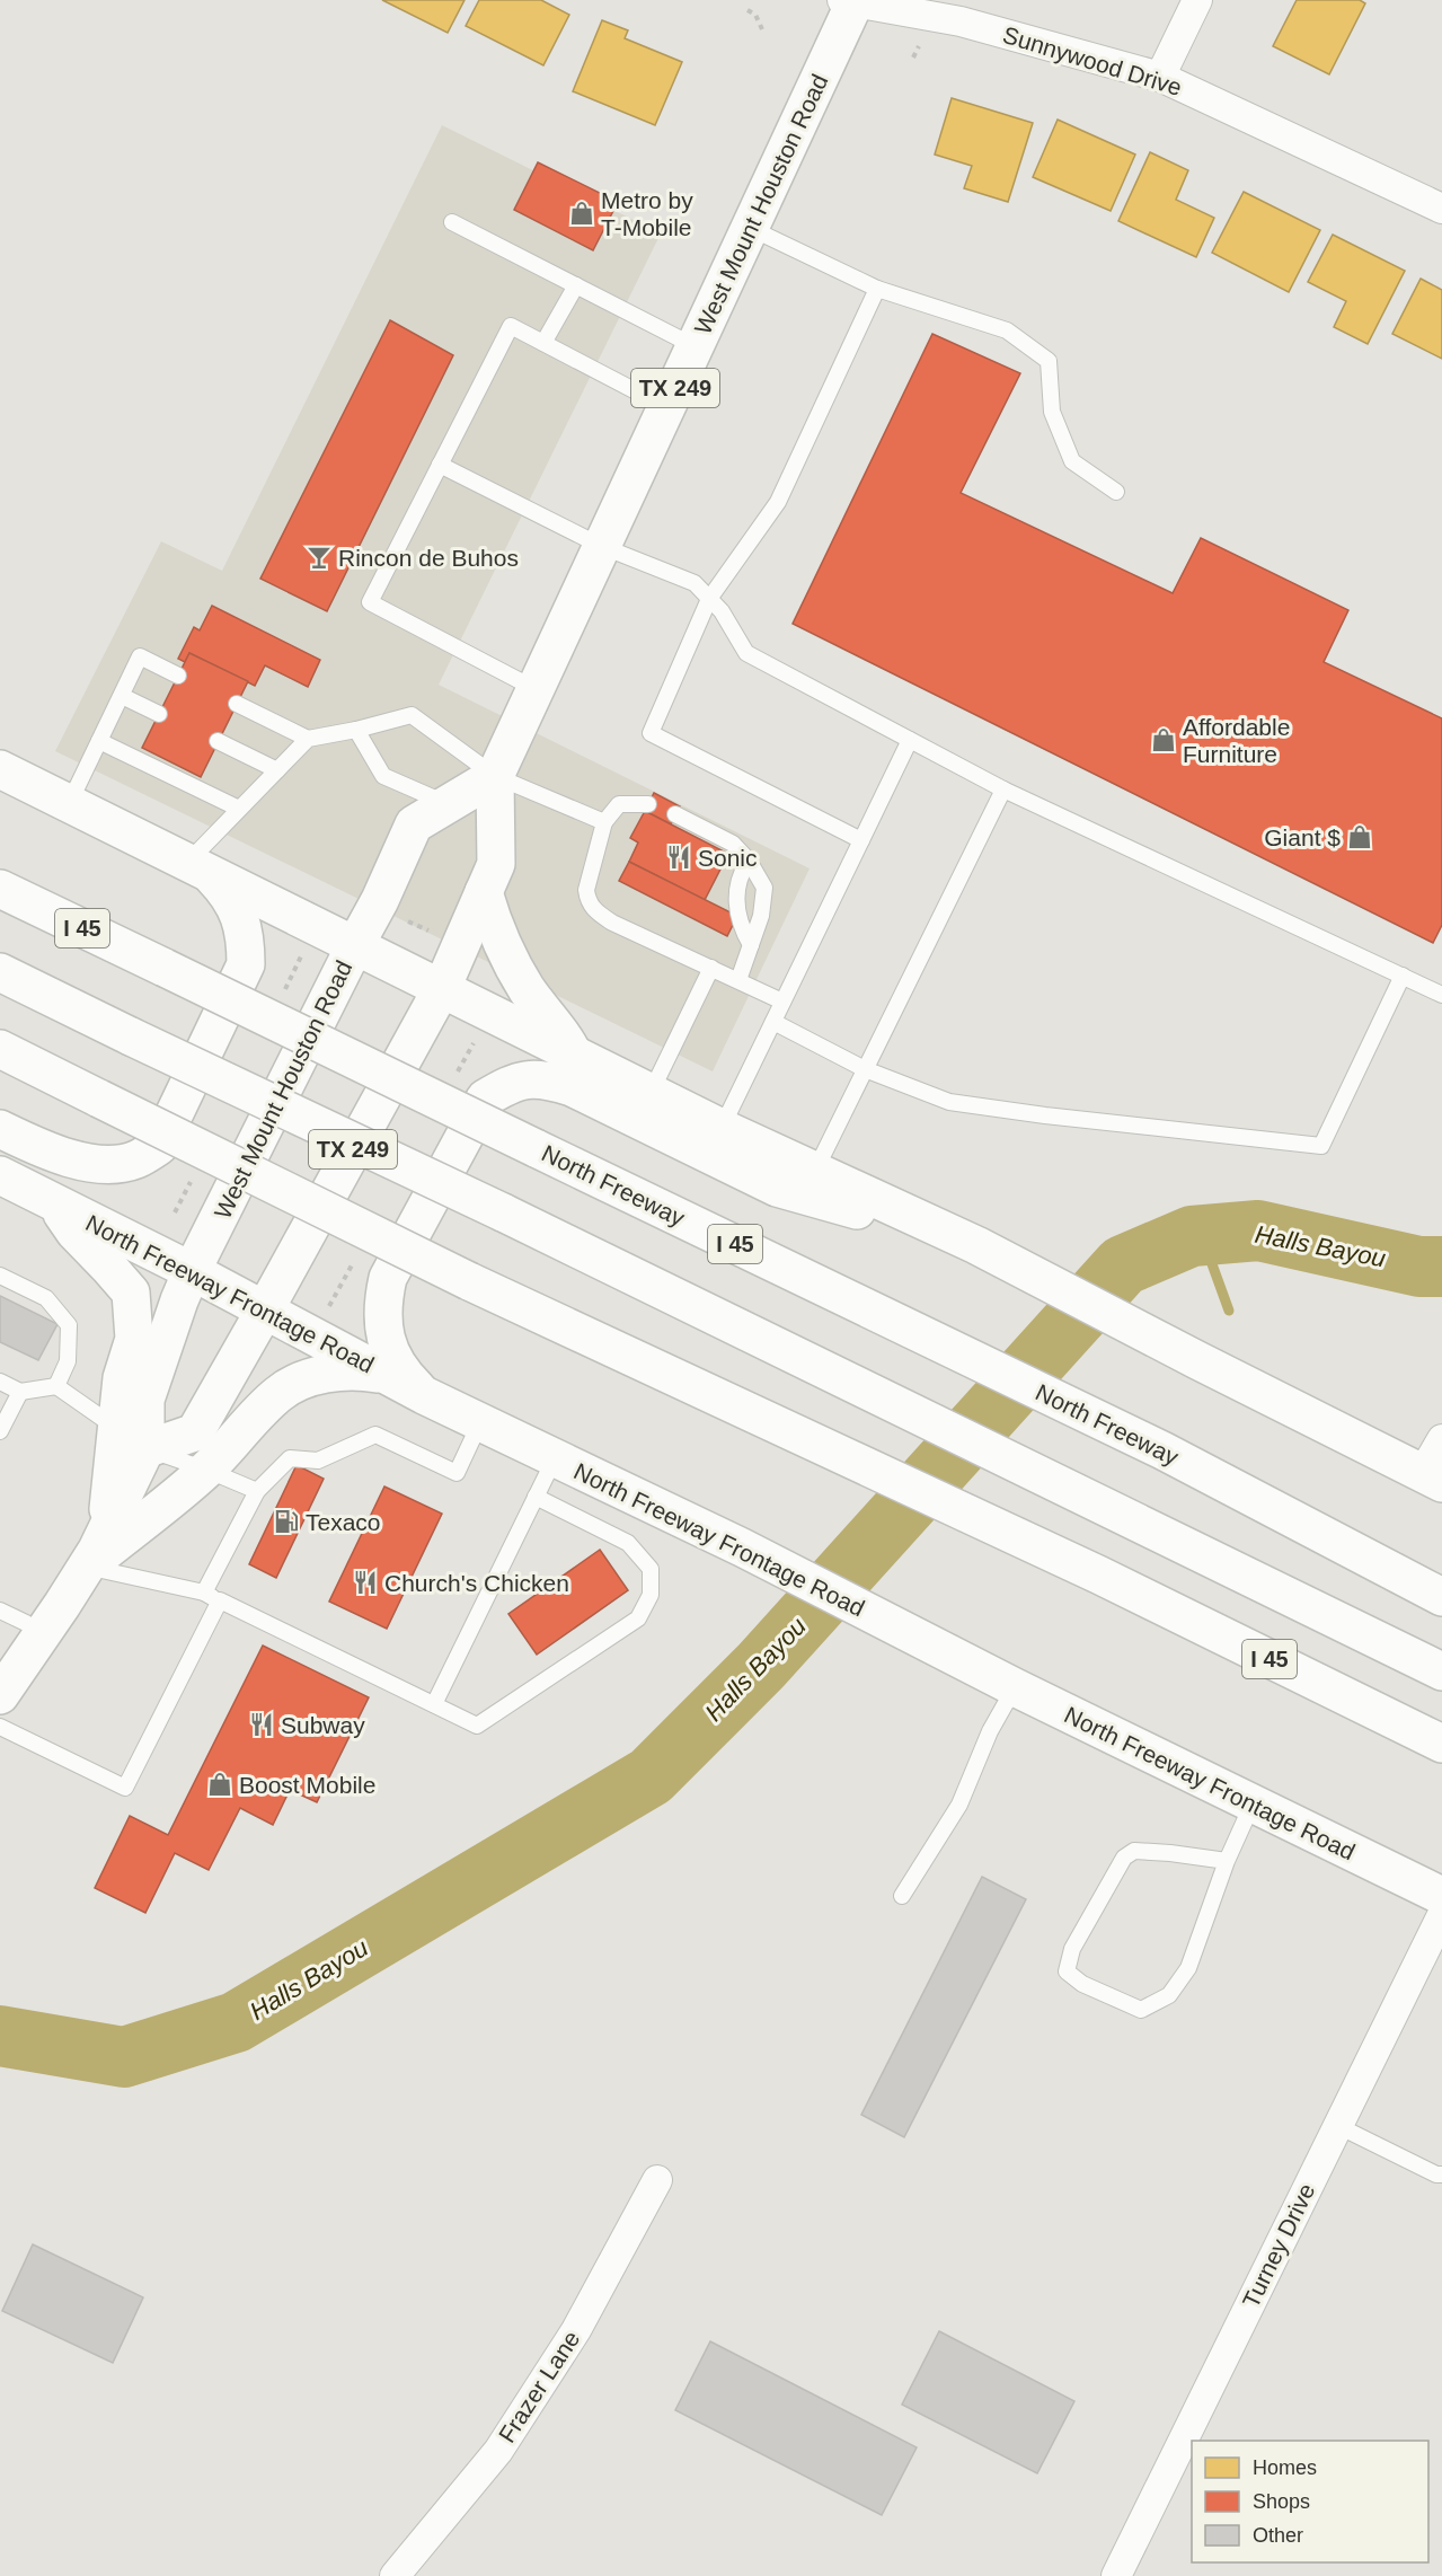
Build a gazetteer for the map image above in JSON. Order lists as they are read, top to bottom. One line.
{"streets":{"main road":["West Mount Houston Road","TX 249","I 45","North Freeway","North Freeway Frontage Road"],"street":["Sunnywood Drive","Turney Drive","Frazer Lane"]},"crossings":[["Sunnywood Drive","West Mount Houston Road"],["West Mount Houston Road","North Freeway Frontage Road"]],"water":["Halls Bayou"],"places":{"shop":["Metro by T-Mobile","Affordable Furniture","Giant $","Boost Mobile"],"bar":["Rincon de Buhos"],"restaurant":["Sonic","Church's Chicken","Subway"],"fuel station":["Texaco"]},"legend":["Homes","Shops","Other"]}
